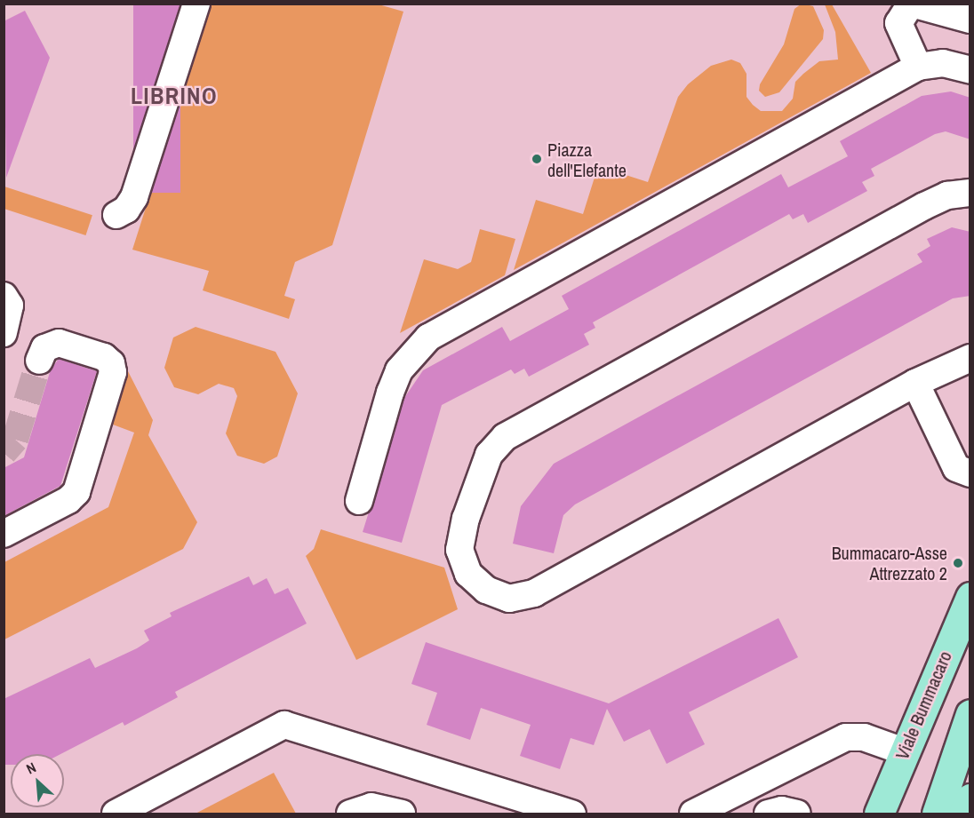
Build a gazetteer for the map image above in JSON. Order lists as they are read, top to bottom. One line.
{"streets":{"main road":["Viale Bummacaro"]},"districts":["LIBRINO"],"places":["Piazza dell'Elefante","Bummacaro-Asse Attrezzato 2"],"north":"top left"}
